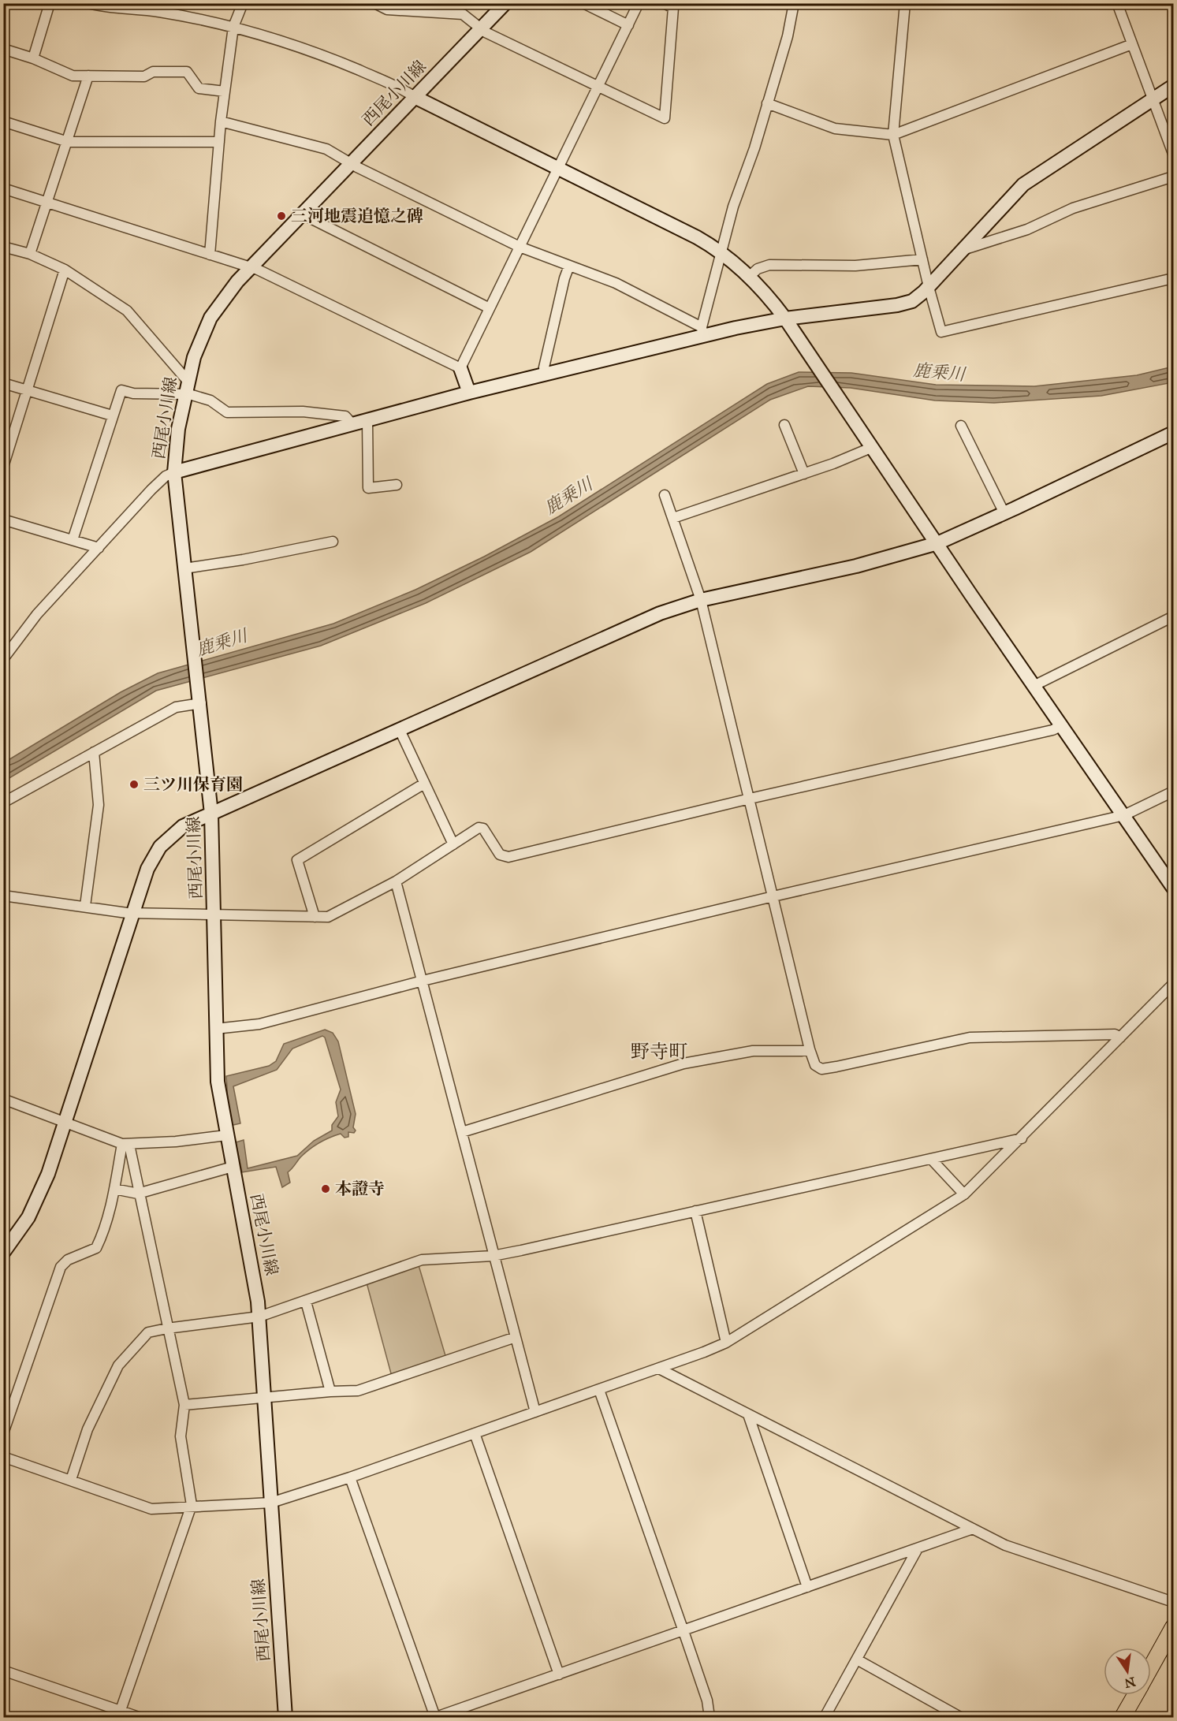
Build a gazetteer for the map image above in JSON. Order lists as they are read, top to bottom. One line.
{"streets":{"street":["西尾小川線"]},"districts":["野寺町"],"water":["鹿乗川"],"places":["三河地震追憶之碑","三ツ川保育園","本證寺"],"north":"bottom"}
